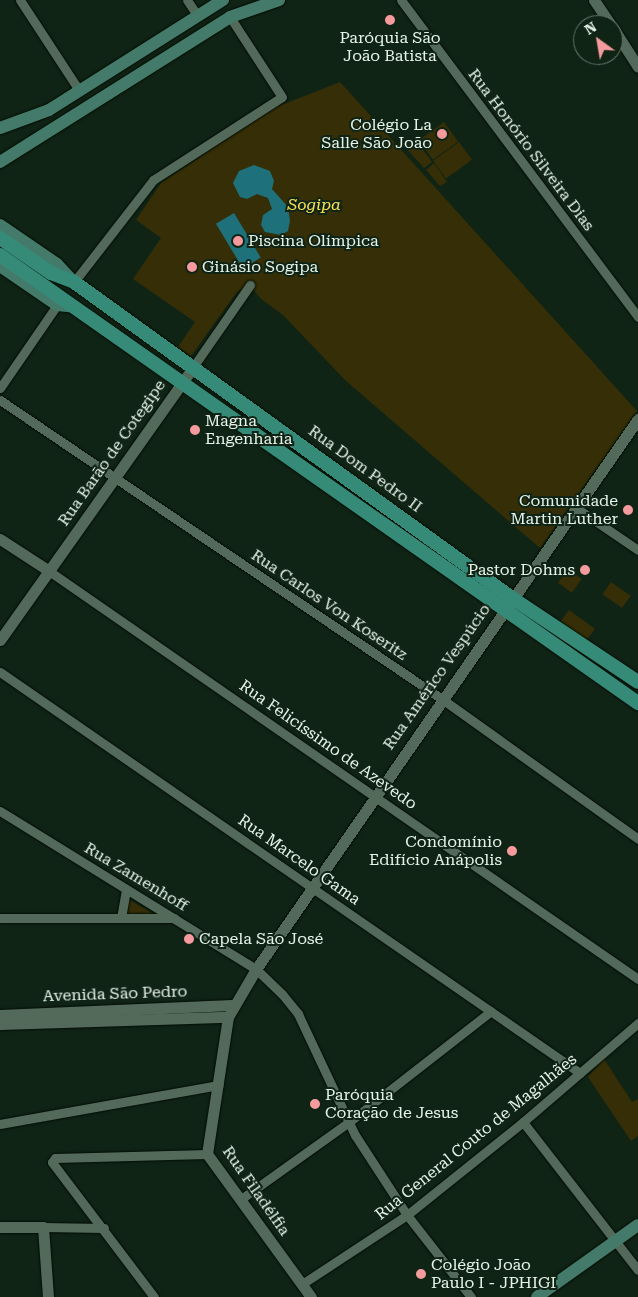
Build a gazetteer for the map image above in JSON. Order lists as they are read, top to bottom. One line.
{"streets":{"main road":["Rua Dom Pedro II"],"street":["Rua Honório Silveira Dias","Rua Barão de Cotegipe","Rua Carlos Von Koseritz","Rua Américo Vespúcio","Rua Felicíssimo de Azevedo","Rua Marcelo Gama","Rua Zamenhoff","Avenida São Pedro","Rua General Couto de Magalhães","Rua Filadélfia"]},"crossings":[["Rua Barão de Cotegipe","Rua Dom Pedro II"],["Rua Barão de Cotegipe","Rua Carlos Von Koseritz"],["Rua Barão de Cotegipe","Rua Felicíssimo de Azevedo"],["Rua Dom Pedro II","Rua Américo Vespúcio"],["Rua Carlos Von Koseritz","Rua Américo Vespúcio"],["Rua Américo Vespúcio","Rua Felicíssimo de Azevedo"],["Rua Américo Vespúcio","Rua Marcelo Gama"],["Rua Américo Vespúcio","Rua Zamenhoff"],["Rua Américo Vespúcio","Avenida São Pedro"],["Rua Américo Vespúcio","Rua Filadélfia"],["Rua Marcelo Gama","Rua General Couto de Magalhães"],["Rua Zamenhoff","Rua General Couto de Magalhães"],["Avenida São Pedro","Rua Filadélfia"],["Rua General Couto de Magalhães","Rua Filadélfia"]],"parks":["Sogipa"],"places":["Paróquia São João Batista","Colégio La Salle São João","Piscina Olímpica","Ginásio Sogipa","Magna Engenharia","Comunidade Martin Luther","Pastor Dohms","Condomínio Edifício Anápolis","Capela São José","Paróquia Coração de Jesus","Colégio João Paulo I - JPHIGI"],"north":"top left"}
